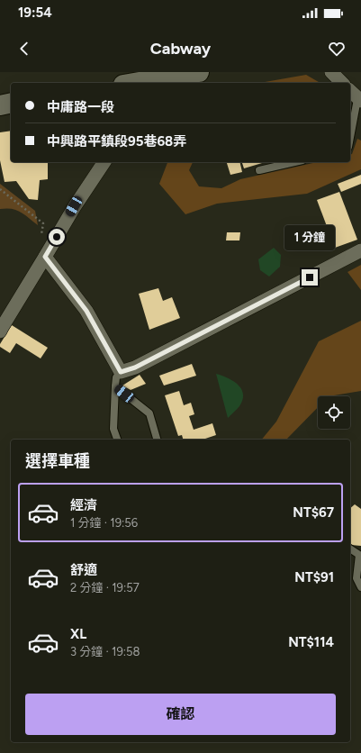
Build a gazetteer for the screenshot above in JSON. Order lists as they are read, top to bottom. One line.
{"page":{"status":"19:54","header":"Cabway","banner":["中庸路一段","中興路平鎮段95巷68弄"],"bubble":"1 分鐘","heading":"選擇車種","list":[{"name":"經濟","note":"1 分鐘 · 19:56","value":"NT$67"},{"name":"舒適","note":"2 分鐘 · 19:57","value":"NT$91"},{"name":"XL","note":"3 分鐘 · 19:58","value":"NT$114"}],"buttons":"確認"}}
